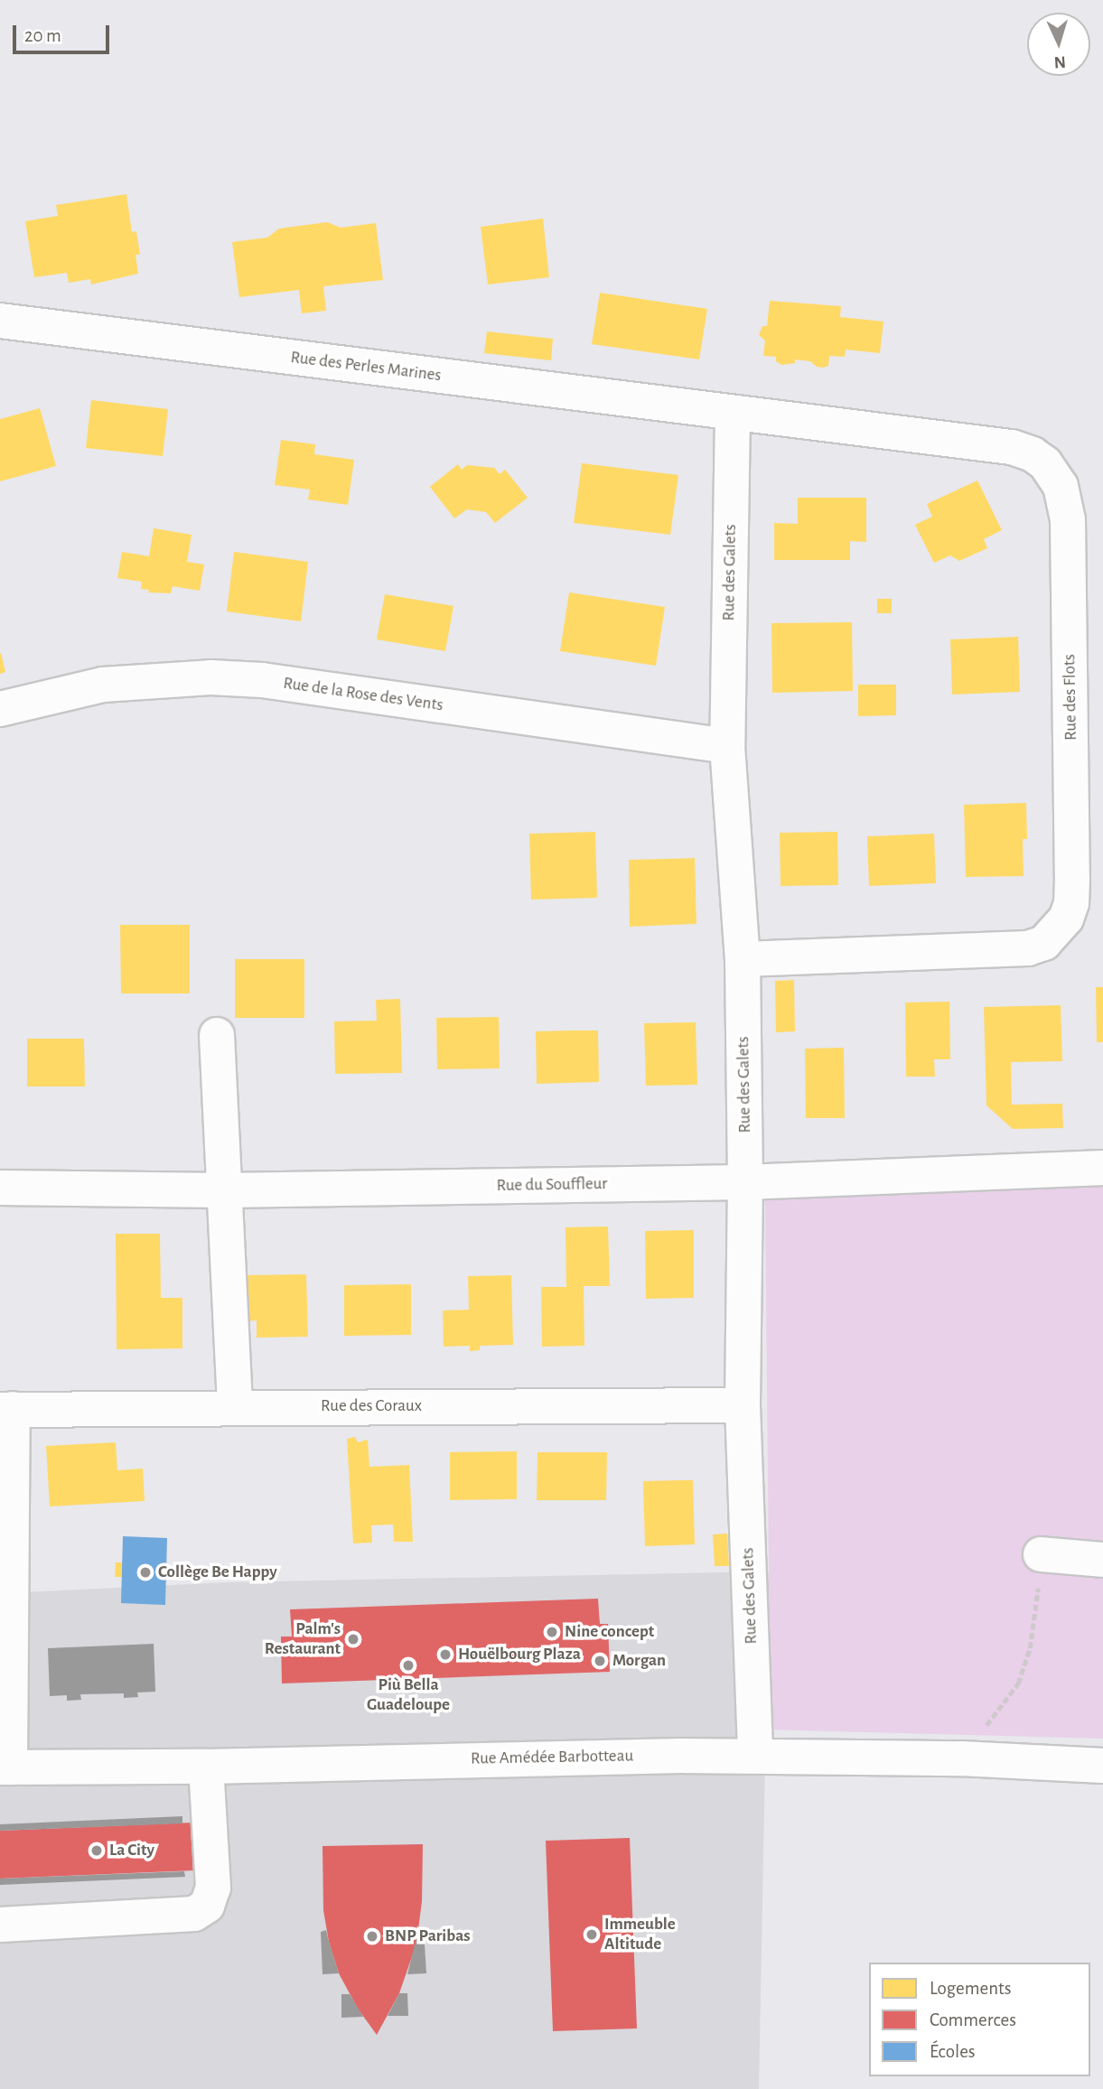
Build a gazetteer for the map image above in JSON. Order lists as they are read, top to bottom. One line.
{"streets":{"street":["Rue des Perles Marines","Rue des Galets","Rue de la Rose des Vents","Rue des Flots","Rue du Souffleur","Rue des Coraux","Rue Amédée Barbotteau"]},"crossings":[["Rue des Perles Marines","Rue des Galets"],["Rue des Perles Marines","Rue des Flots"],["Rue des Galets","Rue de la Rose des Vents"],["Rue des Galets","Rue des Flots"],["Rue des Galets","Rue du Souffleur"],["Rue des Galets","Rue des Coraux"],["Rue des Galets","Rue Amédée Barbotteau"]],"places":["Collège Be Happy","Nine concept","Palm's Restaurant","Houëlbourg Plaza","Morgan","Più Bella Guadeloupe","La City","Immeuble Altitude","BNP Paribas"],"legend":["Logements","Commerces","Écoles"],"scale_bar":"20 m","north":"bottom"}
